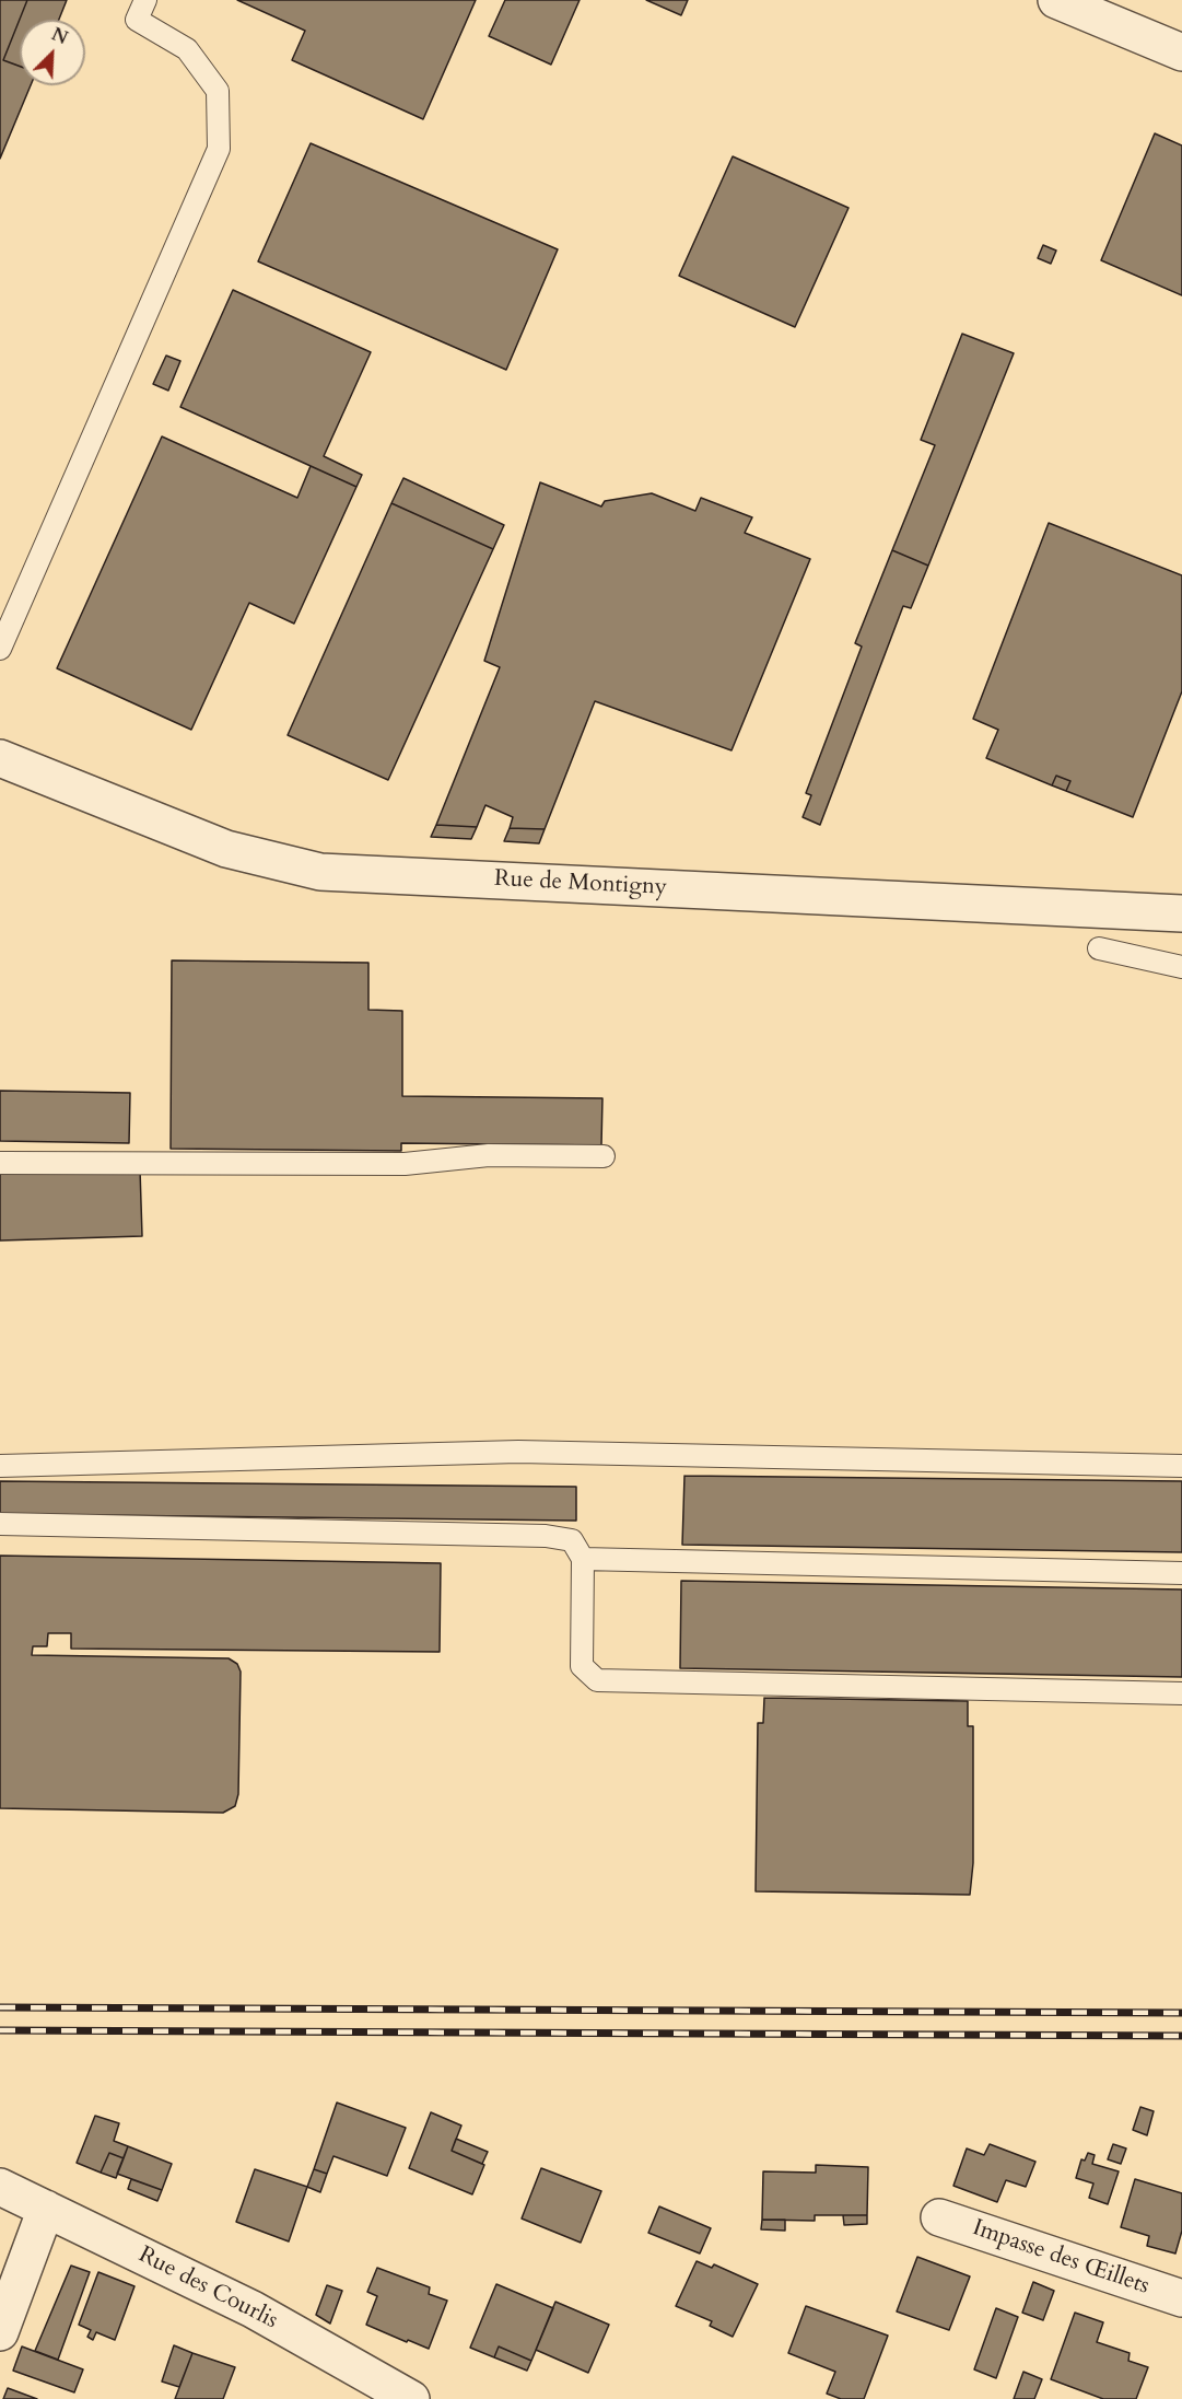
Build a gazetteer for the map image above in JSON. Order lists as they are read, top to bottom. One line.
{"streets":{"street":["Rue de Montigny","Impasse des Œillets","Rue des Courlis"]},"north":"top right"}
